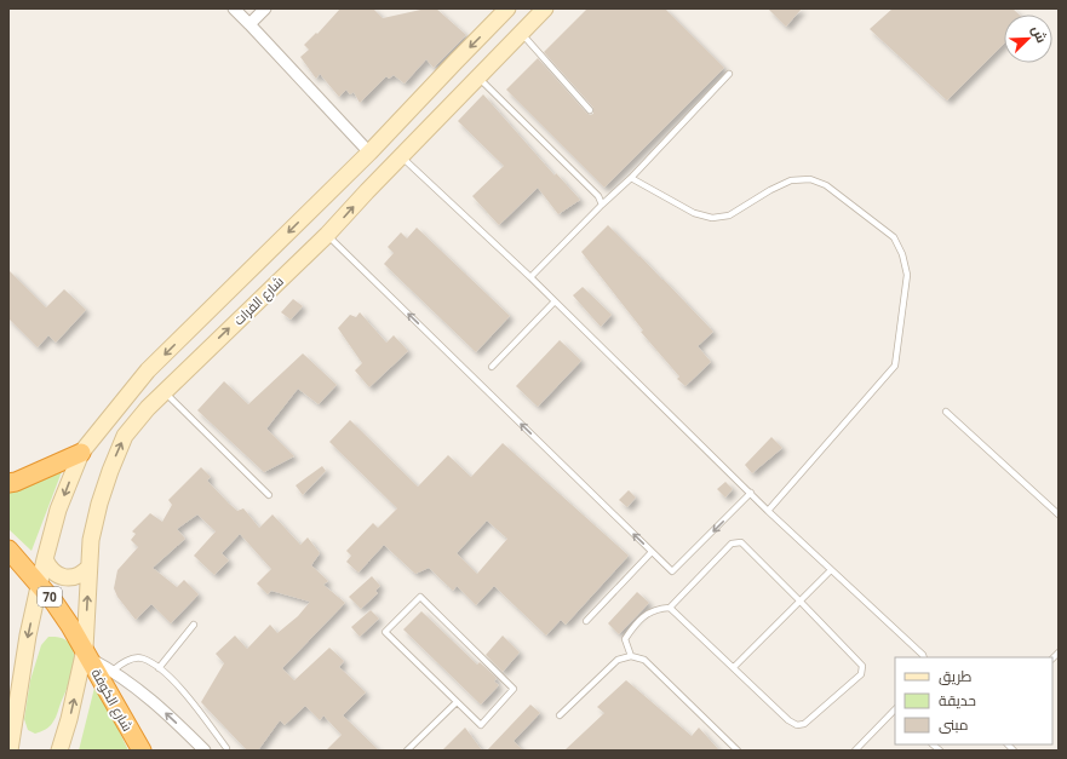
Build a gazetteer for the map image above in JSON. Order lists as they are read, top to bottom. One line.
{"streets":{"highway":["70","شارع الكوفة"],"main road":["شارع الفرات"]},"crossings":[["شارع الفرات","70"],["شارع الفرات","شارع الكوفة"],["70","شارع الكوفة"]],"legend":["طريق","حديقة","مبنى"],"north":"top right"}
